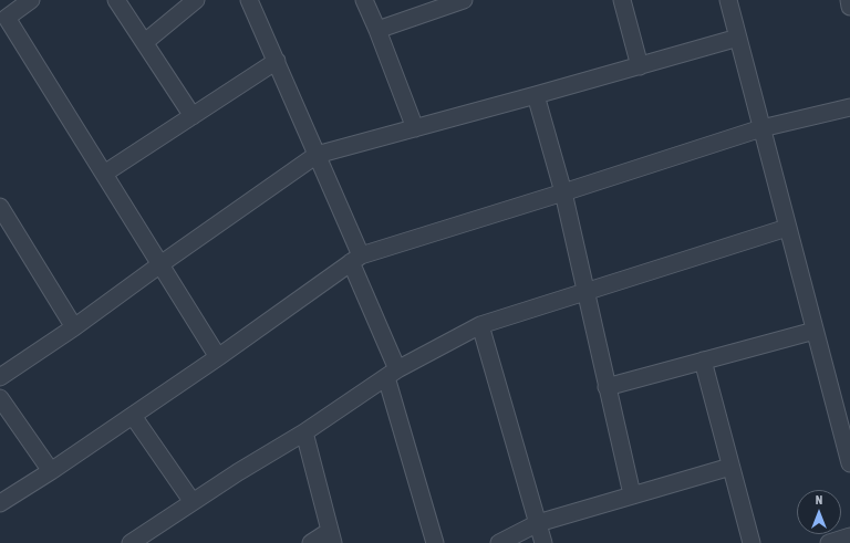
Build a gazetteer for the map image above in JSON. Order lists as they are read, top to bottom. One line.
{"north":"top"}
